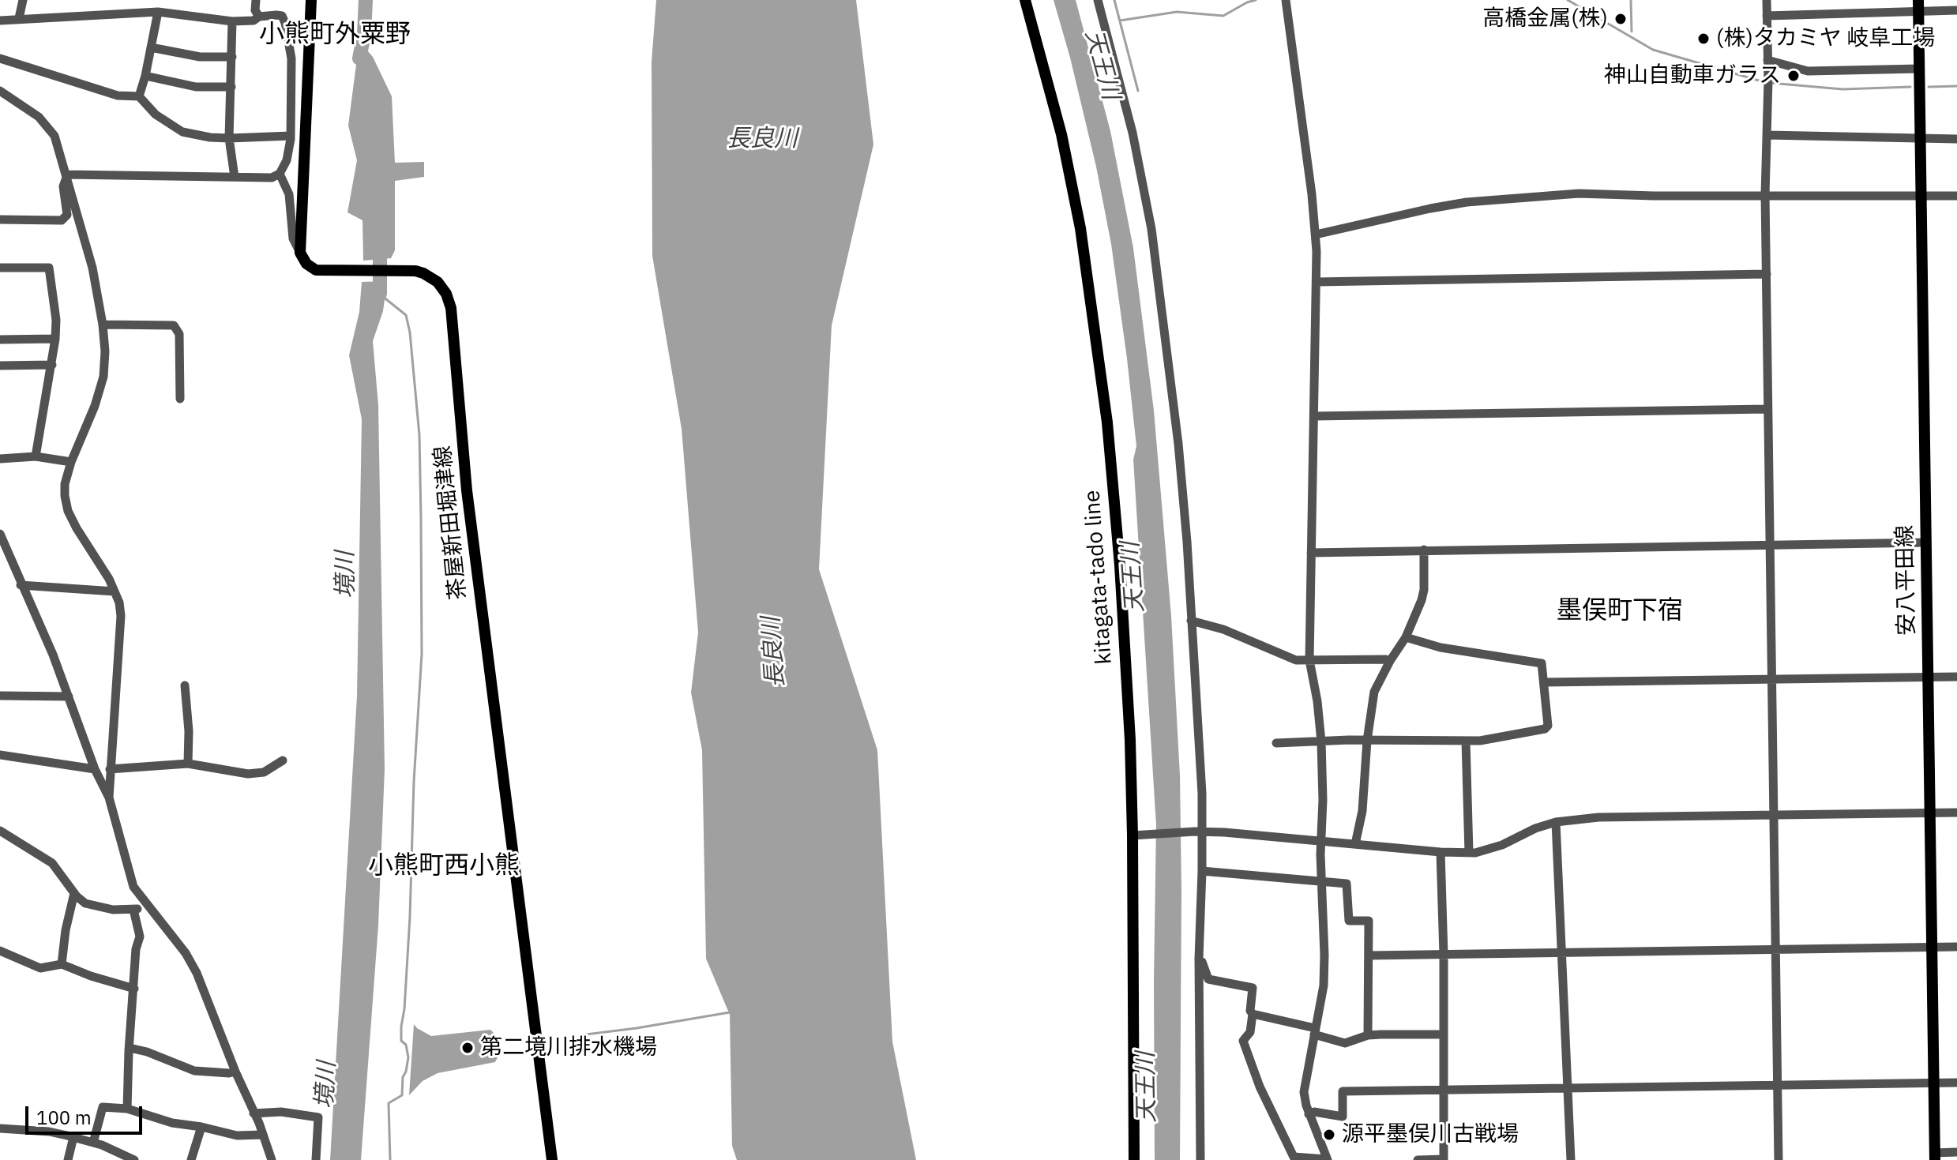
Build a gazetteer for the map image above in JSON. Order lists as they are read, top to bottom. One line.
{"streets":{"main road":["茶屋新田堀津線","kitagata-tado line","安八平田線"]},"districts":["小熊町外粟野","墨俣町下宿","小熊町西小熊"],"water":["天王川","長良川","境川"],"places":["高橋金属(株)","(株)タカミヤ 岐阜工場","神山自動車ガラス","第二境川排水機場","源平墨俣川古戦場"],"scale_bar":"100 m"}
